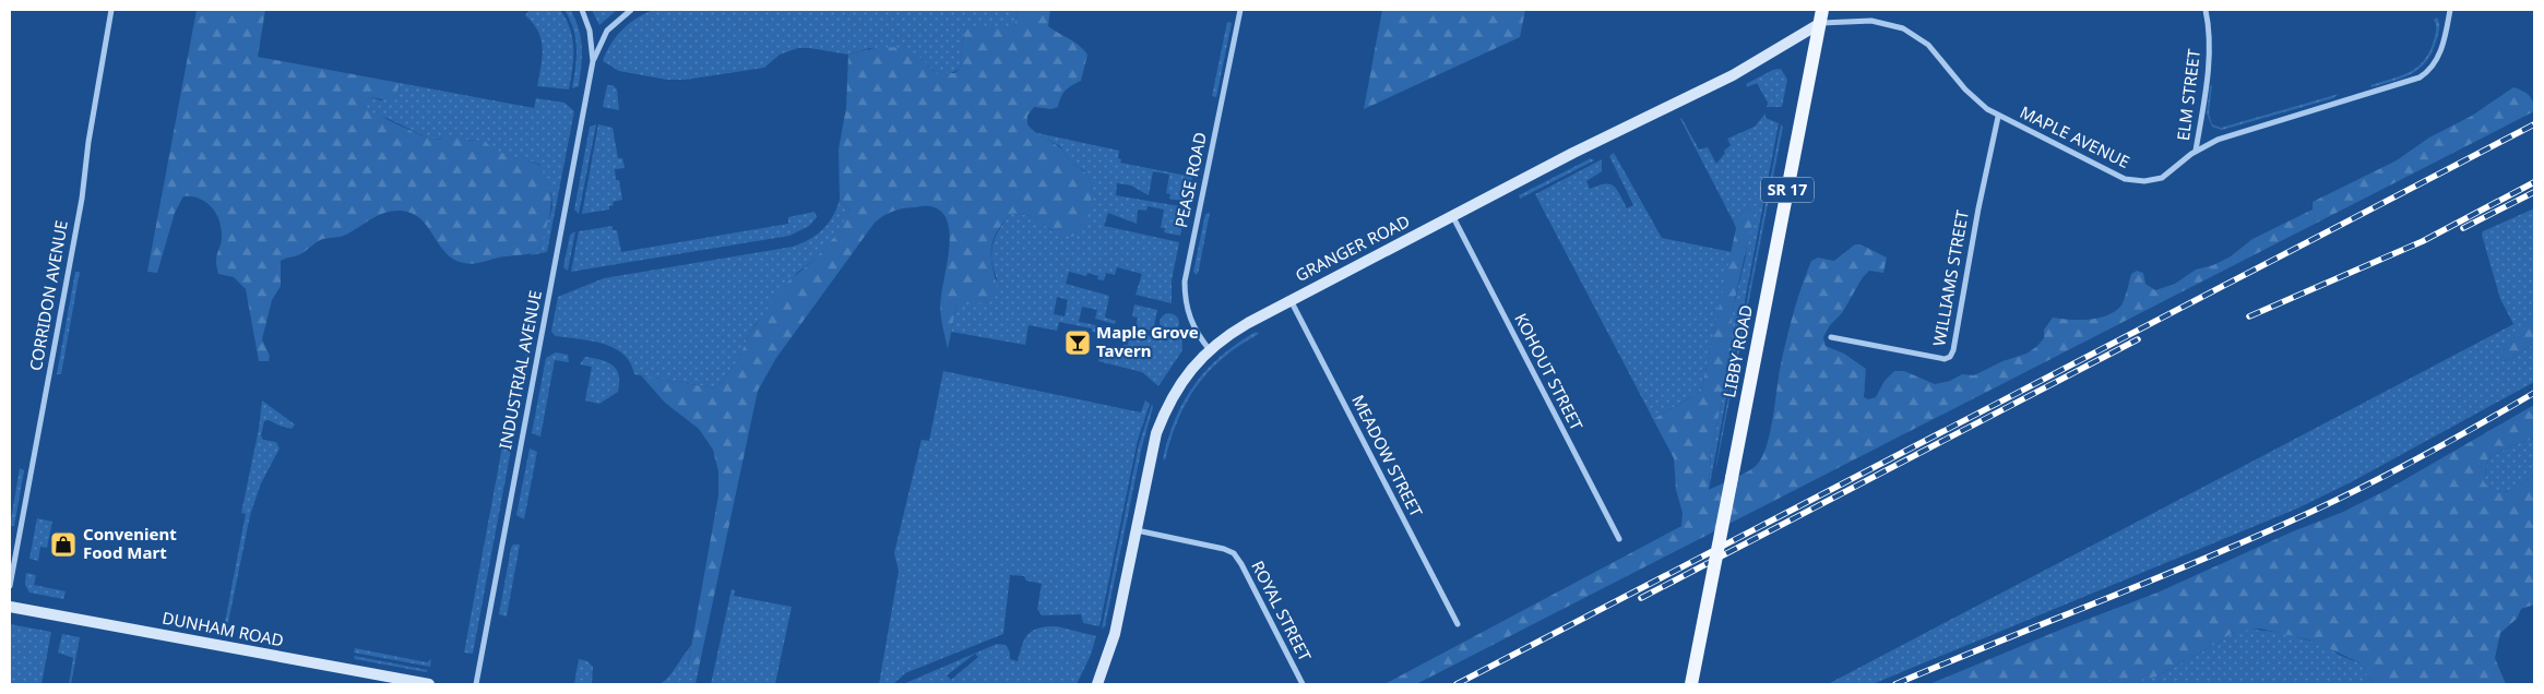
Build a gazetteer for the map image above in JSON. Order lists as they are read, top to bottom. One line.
{"streets":{"main road":["SR 17","LIBBY ROAD"],"street":["ELM STREET","MAPLE AVENUE","PEASE ROAD","GRANGER ROAD","WILLIAMS STREET","CORRIDON AVENUE","INDUSTRIAL AVENUE","KOHOUT STREET","MEADOW STREET","ROYAL STREET","DUNHAM ROAD"]},"crossings":[["ELM STREET","MAPLE AVENUE"],["MAPLE AVENUE","SR 17"],["MAPLE AVENUE","GRANGER ROAD"],["MAPLE AVENUE","WILLIAMS STREET"],["MAPLE AVENUE","LIBBY ROAD"],["PEASE ROAD","GRANGER ROAD"],["SR 17","GRANGER ROAD"],["SR 17","LIBBY ROAD"],["GRANGER ROAD","LIBBY ROAD"],["GRANGER ROAD","KOHOUT STREET"],["GRANGER ROAD","MEADOW STREET"],["GRANGER ROAD","ROYAL STREET"]],"places":{"bar":["Maple Grove Tavern"],"shop":["Convenient Food Mart"]}}
